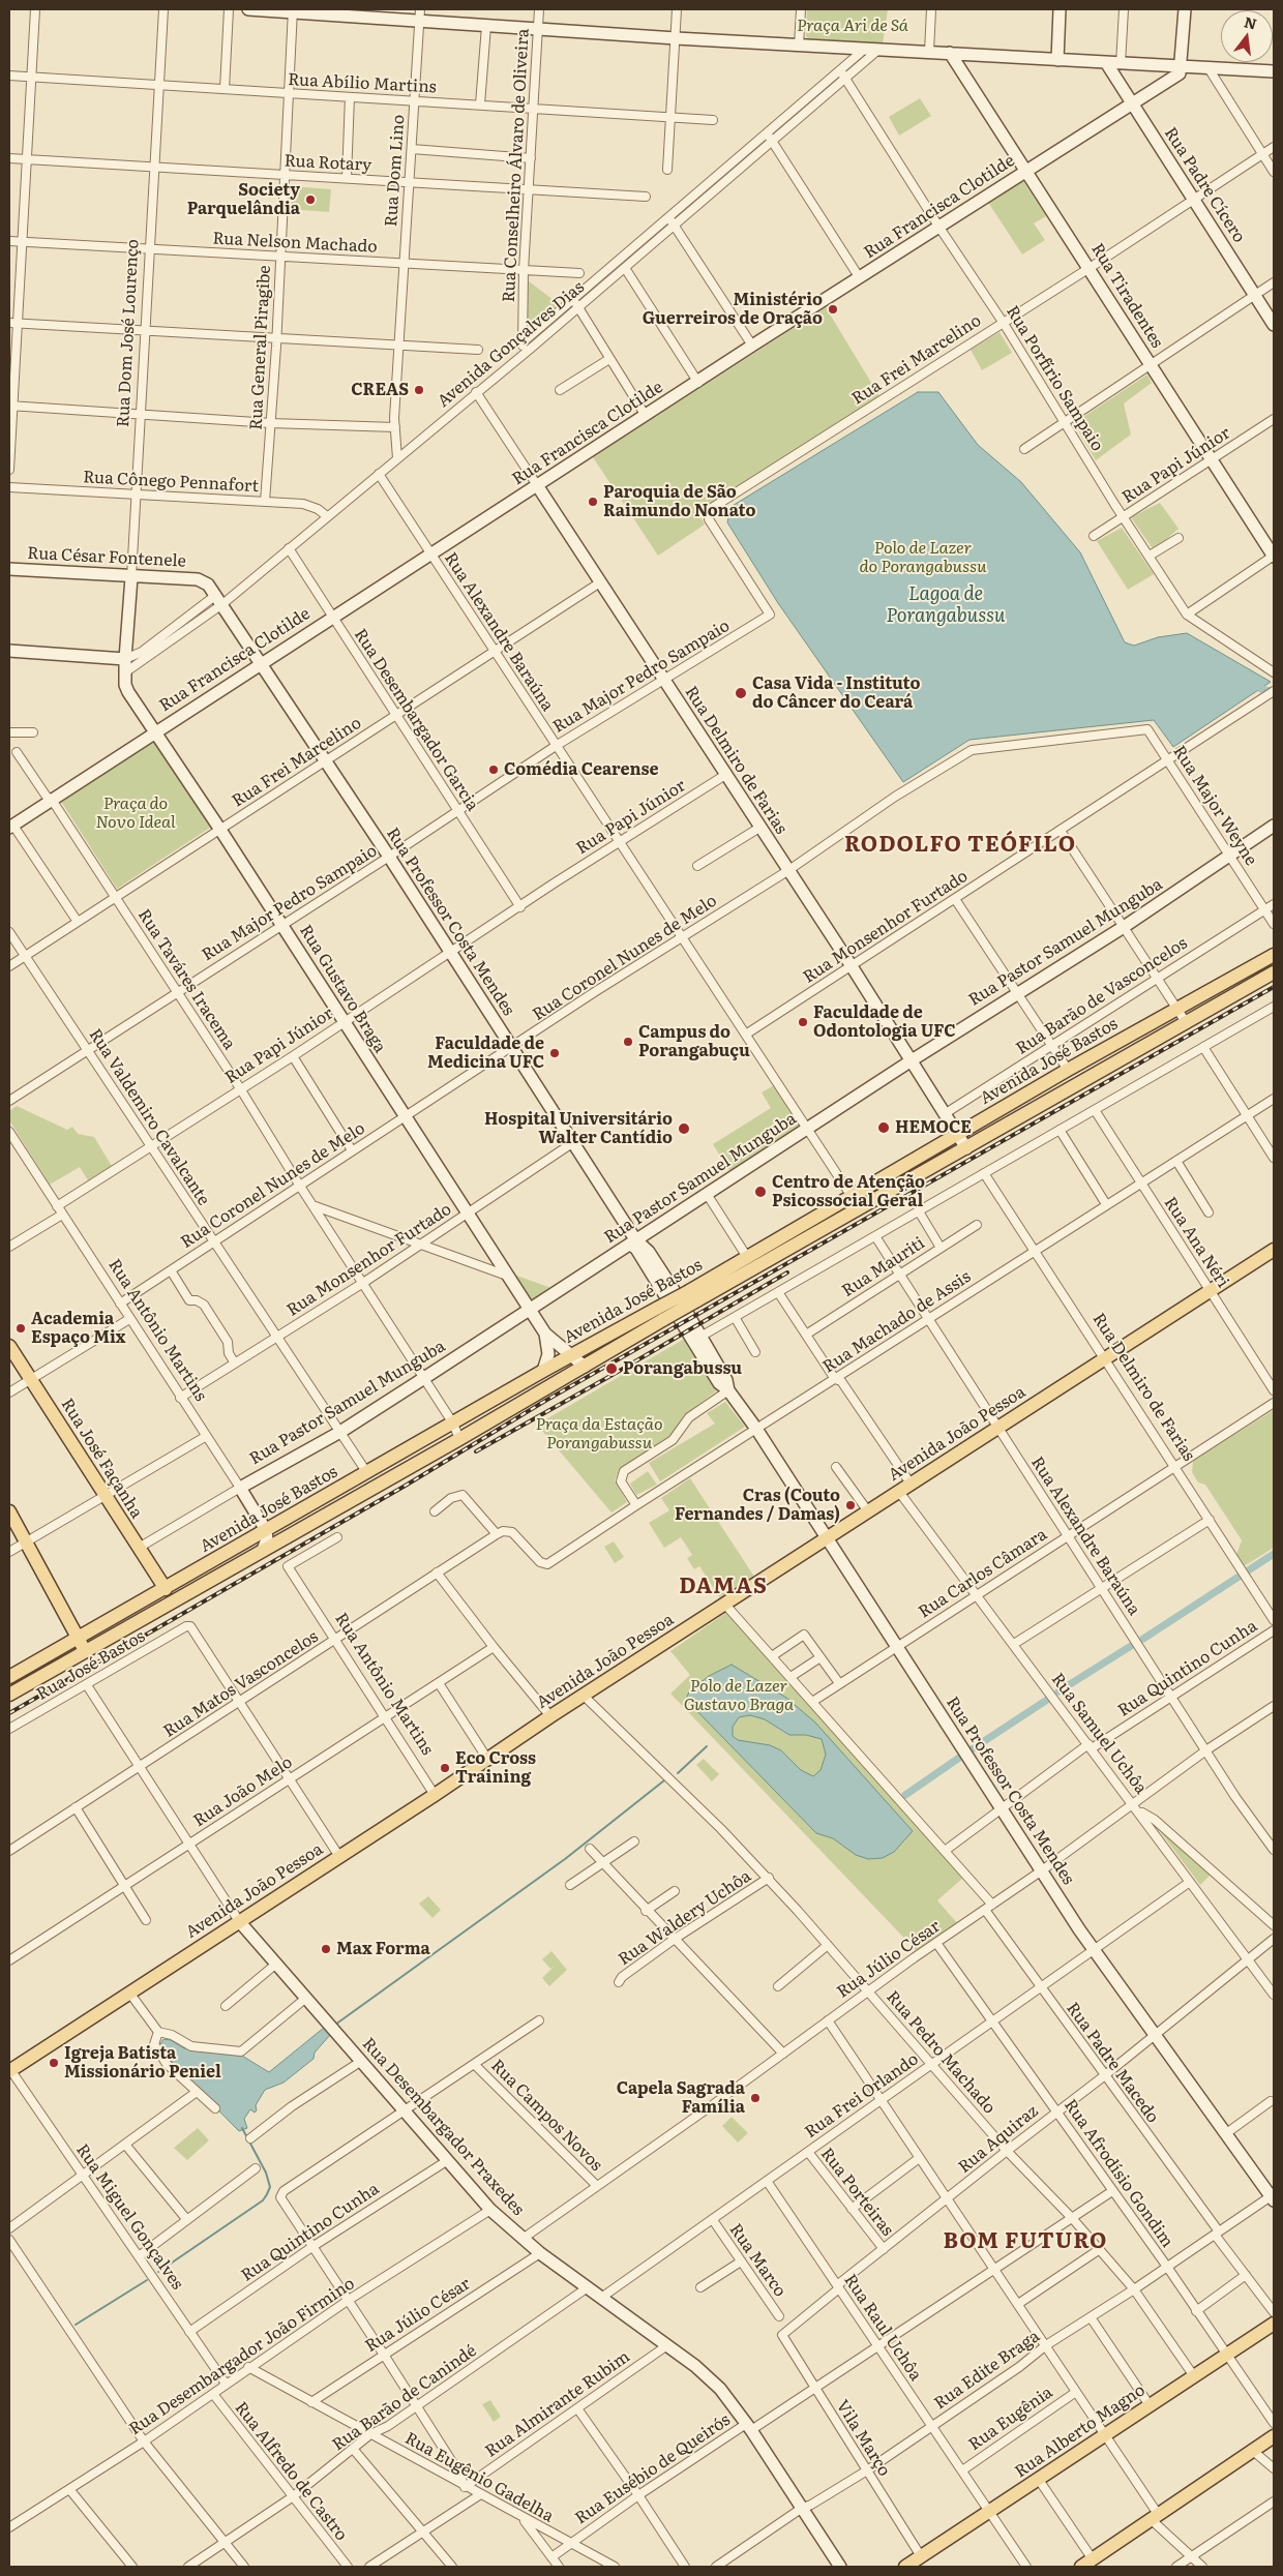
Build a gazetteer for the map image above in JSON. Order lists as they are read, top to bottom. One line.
{"streets":{"main road":["Avenida José Bastos","Avenida João Pessoa","Rua José Façanha","Rua Alberto Magno"],"street":["Rua Abílio Martins","Rua Rotary","Rua Conselheiro Álvaro de Oliveira","Rua Dom Lino","Rua Padre Cícero","Rua Francisca Clotilde","Rua Nelson Machado","Rua Tiradentes","Rua Dom José Lourenço","Avenida Gonçalves Dias","Rua General Piragibe","Rua Frei Marcelino","Rua Porfírio Sampaio","Rua Papi Júnior","Rua Cônego Pennafort","Rua César Fontenele","Rua Alexandre Baraúna","Rua Major Pedro Sampaio","Rua Desembargador Garcia","Rua Delmiro de Farias","Rua Major Weyne","Rua Professor Costa Mendes","Rua Monsenhor Furtado","Rua Pastor Samuel Munguba","Rua Coronel Nunes de Melo","Rua Taváres Iracema","Rua Gustavo Braga","Rua Barão de Vasconcelos","Rua Valdemiro Cavalcante","Rua Ana Néri","Rua Mauriti","Rua Machado de Assis","Rua Antônio Martins","Rua Carlos Câmara","Rua José Bastos","Rua Quintino Cunha","Rua Matos Vasconcelos","Rua Samuel Uchôa","Rua João Melo","Rua Waldery Uchôa","Rua Júlio César","Rua Pedro Machado","Rua Padre Macedo","Rua Frei Orlando","Rua Campos Novos","Rua Desembargador Praxedes","Rua Aquiraz","Rua Afrodísio Gondim","Rua Porteiras","Rua Miguel Gonçalves","Rua Marco","Rua Raul Uchôa","Rua Desembargador João Firmino","Rua Edite Braga","Rua Barão de Canindé","Rua Almirante Rubim","Rua Eugênia","Vila Março","Rua Eusébio de Queirós","Rua Alfredo de Castro","Rua Eugênio Gadelha"]},"crossings":[["Rua Abílio Martins","Rua Conselheiro Álvaro de Oliveira"],["Rua Abílio Martins","Rua Dom Lino"],["Rua Abílio Martins","Rua Dom José Lourenço"],["Rua Abílio Martins","Rua General Piragibe"],["Rua Rotary","Rua Conselheiro Álvaro de Oliveira"],["Rua Rotary","Rua Dom Lino"],["Rua Rotary","Rua Dom José Lourenço"],["Rua Rotary","Rua General Piragibe"],["Rua Conselheiro Álvaro de Oliveira","Rua Nelson Machado"],["Rua Conselheiro Álvaro de Oliveira","Avenida Gonçalves Dias"],["Rua Dom Lino","Rua Nelson Machado"],["Rua Dom Lino","Avenida Gonçalves Dias"],["Rua Padre Cícero","Rua Francisca Clotilde"],["Rua Padre Cícero","Rua Frei Marcelino"],["Rua Francisca Clotilde","Rua Tiradentes"],["Rua Francisca Clotilde","Rua Porfírio Sampaio"],["Rua Francisca Clotilde","Rua Alexandre Baraúna"],["Rua Francisca Clotilde","Rua Desembargador Garcia"],["Rua Francisca Clotilde","Rua Delmiro de Farias"],["Rua Francisca Clotilde","Rua Professor Costa Mendes"],["Rua Francisca Clotilde","Rua Taváres Iracema"],["Rua Francisca Clotilde","Rua Gustavo Braga"],["Rua Nelson Machado","Rua Dom José Lourenço"],["Rua Nelson Machado","Rua General Piragibe"],["Rua Tiradentes","Rua Frei Marcelino"],["Rua Tiradentes","Rua Papi Júnior"],["Rua Dom José Lourenço","Avenida Gonçalves Dias"],["Rua Dom José Lourenço","Rua Cônego Pennafort"],["Rua Dom José Lourenço","Rua César Fontenele"],["Rua Dom José Lourenço","Rua Gustavo Braga"],["Avenida Gonçalves Dias","Rua Porfírio Sampaio"],["Avenida Gonçalves Dias","Rua Cônego Pennafort"],["Avenida Gonçalves Dias","Rua César Fontenele"],["Avenida Gonçalves Dias","Rua Alexandre Baraúna"],["Avenida Gonçalves Dias","Rua Desembargador Garcia"],["Avenida Gonçalves Dias","Rua Delmiro de Farias"],["Avenida Gonçalves Dias","Rua Professor Costa Mendes"],["Avenida Gonçalves Dias","Rua Gustavo Braga"],["Rua General Piragibe","Rua Cônego Pennafort"],["Rua Frei Marcelino","Rua Porfírio Sampaio"],["Rua Frei Marcelino","Rua Alexandre Baraúna"],["Rua Frei Marcelino","Rua Major Pedro Sampaio"],["Rua Frei Marcelino","Rua Desembargador Garcia"],["Rua Frei Marcelino","Rua Delmiro de Farias"],["Rua Frei Marcelino","Rua Professor Costa Mendes"],["Rua Frei Marcelino","Rua Taváres Iracema"],["Rua Frei Marcelino","Rua Gustavo Braga"],["Rua Frei Marcelino","Rua Valdemiro Cavalcante"],["Rua Porfírio Sampaio","Rua Papi Júnior"],["Rua Papi Júnior","Rua Alexandre Baraúna"],["Rua Papi Júnior","Rua Desembargador Garcia"],["Rua Papi Júnior","Rua Delmiro de Farias"],["Rua Papi Júnior","Rua Professor Costa Mendes"],["Rua Papi Júnior","Rua Taváres Iracema"],["Rua Papi Júnior","Rua Gustavo Braga"],["Rua Papi Júnior","Rua Valdemiro Cavalcante"],["Rua Papi Júnior","Rua Antônio Martins"],["Rua César Fontenele","Rua Professor Costa Mendes"],["Rua Alexandre Baraúna","Rua Major Pedro Sampaio"],["Rua Alexandre Baraúna","Rua Monsenhor Furtado"],["Rua Alexandre Baraúna","Rua Pastor Samuel Munguba"],["Rua Alexandre Baraúna","Rua Coronel Nunes de Melo"],["Rua Alexandre Baraúna","Avenida José Bastos"],["Rua Alexandre Baraúna","Rua Mauriti"],["Rua Alexandre Baraúna","Rua Machado de Assis"],["Rua Alexandre Baraúna","Avenida João Pessoa"],["Rua Alexandre Baraúna","Rua Carlos Câmara"],["Rua Alexandre Baraúna","Rua Quintino Cunha"],["Rua Alexandre Baraúna","Rua Júlio César"],["Rua Major Pedro Sampaio","Rua Desembargador Garcia"],["Rua Major Pedro Sampaio","Rua Delmiro de Farias"],["Rua Major Pedro Sampaio","Rua Professor Costa Mendes"],["Rua Major Pedro Sampaio","Rua Taváres Iracema"],["Rua Major Pedro Sampaio","Rua Gustavo Braga"],["Rua Major Pedro Sampaio","Rua Valdemiro Cavalcante"],["Rua Delmiro de Farias","Rua Monsenhor Furtado"],["Rua Delmiro de Farias","Rua Pastor Samuel Munguba"],["Rua Delmiro de Farias","Rua Coronel Nunes de Melo"],["Rua Delmiro de Farias","Rua Barão de Vasconcelos"],["Rua Delmiro de Farias","Avenida José Bastos"],["Rua Delmiro de Farias","Rua Machado de Assis"],["Rua Delmiro de Farias","Avenida João Pessoa"],["Rua Delmiro de Farias","Rua Carlos Câmara"],["Rua Major Weyne","Rua Monsenhor Furtado"],["Rua Major Weyne","Rua Pastor Samuel Munguba"],["Rua Major Weyne","Rua Coronel Nunes de Melo"],["Rua Major Weyne","Rua Barão de Vasconcelos"],["Rua Professor Costa Mendes","Rua Monsenhor Furtado"],["Rua Professor Costa Mendes","Rua Pastor Samuel Munguba"],["Rua Professor Costa Mendes","Rua Coronel Nunes de Melo"],["Rua Professor Costa Mendes","Rua Machado de Assis"],["Rua Professor Costa Mendes","Avenida João Pessoa"],["Rua Professor Costa Mendes","Rua Carlos Câmara"],["Rua Professor Costa Mendes","Rua Quintino Cunha"],["Rua Professor Costa Mendes","Rua Júlio César"],["Rua Professor Costa Mendes","Rua Frei Orlando"],["Rua Professor Costa Mendes","Rua Aquiraz"],["Rua Professor Costa Mendes","Rua Edite Braga"],["Rua Monsenhor Furtado","Rua Taváres Iracema"],["Rua Monsenhor Furtado","Rua Gustavo Braga"],["Rua Monsenhor Furtado","Rua Valdemiro Cavalcante"],["Rua Monsenhor Furtado","Rua Antônio Martins"],["Rua Pastor Samuel Munguba","Rua Taváres Iracema"],["Rua Pastor Samuel Munguba","Rua Gustavo Braga"],["Rua Pastor Samuel Munguba","Rua Valdemiro Cavalcante"],["Rua Pastor Samuel Munguba","Rua Antônio Martins"],["Rua Pastor Samuel Munguba","Rua José Façanha"],["Rua Coronel Nunes de Melo","Rua Taváres Iracema"],["Rua Coronel Nunes de Melo","Rua Gustavo Braga"],["Rua Coronel Nunes de Melo","Rua Valdemiro Cavalcante"],["Rua Coronel Nunes de Melo","Rua Antônio Martins"],["Rua Taváres Iracema","Avenida José Bastos"],["Rua Gustavo Braga","Avenida José Bastos"],["Avenida José Bastos","Rua Valdemiro Cavalcante"],["Avenida José Bastos","Rua Antônio Martins"],["Avenida José Bastos","Rua José Façanha"],["Rua Ana Néri","Rua Machado de Assis"],["Rua Ana Néri","Avenida João Pessoa"],["Rua Machado de Assis","Rua Matos Vasconcelos"],["Rua Antônio Martins","Avenida João Pessoa"],["Rua Antônio Martins","Rua Matos Vasconcelos"],["Rua Antônio Martins","Rua João Melo"],["Avenida João Pessoa","Rua Samuel Uchôa"],["Avenida João Pessoa","Rua Pedro Machado"],["Avenida João Pessoa","Rua Padre Macedo"],["Avenida João Pessoa","Rua Desembargador Praxedes"],["Avenida João Pessoa","Rua Miguel Gonçalves"],["Rua Carlos Câmara","Rua Samuel Uchôa"],["Rua Carlos Câmara","Rua Padre Macedo"],["Rua José Bastos","Rua Matos Vasconcelos"],["Rua José Bastos","Rua Desembargador Praxedes"],["Rua Quintino Cunha","Rua Samuel Uchôa"],["Rua Quintino Cunha","Rua Padre Macedo"],["Rua Quintino Cunha","Rua Desembargador Praxedes"],["Rua Quintino Cunha","Rua Miguel Gonçalves"],["Rua Matos Vasconcelos","Rua Desembargador Praxedes"],["Rua Samuel Uchôa","Rua Júlio César"],["Rua Samuel Uchôa","Rua Frei Orlando"],["Rua Samuel Uchôa","Rua Aquiraz"],["Rua João Melo","Rua Desembargador Praxedes"],["Rua Waldery Uchôa","Rua Pedro Machado"],["Rua Júlio César","Rua Pedro Machado"],["Rua Júlio César","Rua Padre Macedo"],["Rua Júlio César","Rua Campos Novos"],["Rua Júlio César","Rua Desembargador Praxedes"],["Rua Júlio César","Rua Afrodísio Gondim"],["Rua Júlio César","Rua Eugênio Gadelha"],["Rua Pedro Machado","Rua Frei Orlando"],["Rua Pedro Machado","Rua Aquiraz"],["Rua Pedro Machado","Rua Edite Braga"],["Rua Pedro Machado","Rua Alberto Magno"],["Rua Pedro Machado","Rua Eusébio de Queirós"],["Rua Padre Macedo","Rua Frei Orlando"],["Rua Padre Macedo","Rua Aquiraz"],["Rua Padre Macedo","Rua Edite Braga"],["Rua Frei Orlando","Rua Desembargador Praxedes"],["Rua Frei Orlando","Rua Afrodísio Gondim"],["Rua Frei Orlando","Rua Porteiras"],["Rua Frei Orlando","Rua Marco"],["Rua Frei Orlando","Rua Raul Uchôa"],["Rua Desembargador Praxedes","Rua Desembargador João Firmino"],["Rua Desembargador Praxedes","Rua Edite Braga"],["Rua Desembargador Praxedes","Rua Barão de Canindé"],["Rua Desembargador Praxedes","Rua Almirante Rubim"],["Rua Desembargador Praxedes","Rua Eusébio de Queirós"],["Rua Aquiraz","Rua Afrodísio Gondim"],["Rua Aquiraz","Rua Porteiras"],["Rua Aquiraz","Rua Raul Uchôa"],["Rua Aquiraz","Vila Março"],["Rua Afrodísio Gondim","Rua Edite Braga"],["Rua Afrodísio Gondim","Rua Alberto Magno"],["Rua Afrodísio Gondim","Rua Eusébio de Queirós"],["Rua Miguel Gonçalves","Rua Desembargador João Firmino"],["Rua Raul Uchôa","Rua Edite Braga"],["Rua Raul Uchôa","Rua Eugênia"],["Rua Raul Uchôa","Rua Alberto Magno"],["Rua Raul Uchôa","Rua Eusébio de Queirós"],["Rua Desembargador João Firmino","Rua Alfredo de Castro"],["Rua Desembargador João Firmino","Rua Eugênio Gadelha"],["Rua Edite Braga","Vila Março"],["Rua Barão de Canindé","Rua Alfredo de Castro"],["Rua Barão de Canindé","Rua Eugênio Gadelha"],["Rua Almirante Rubim","Rua Eugênio Gadelha"],["Rua Alberto Magno","Vila Março"],["Vila Março","Rua Eusébio de Queirós"],["Rua Eusébio de Queirós","Rua Eugênio Gadelha"]],"districts":["RODOLFO TEÓFILO","DAMAS","BOM FUTURO"],"water":["Lagoa de Porangabussu"],"parks":["Praça Ari de Sá","Polo de Lazer do Porangabussu","Praça do Novo Ideal","Praça da Estação Porangabussu","Polo de Lazer Gustavo Braga"],"places":["Society Parquelândia","Ministério Guerreiros de Oração","CREAS","Paroquia de São Raimundo Nonato","Casa Vida - Instituto do Câncer do Ceará","Comédia Cearense","Faculdade de Odontologia UFC","Campus do Porangabuçu","Faculdade de Medicina UFC","HEMOCE","Hospital Universitário Walter Cantídio","Centro de Atenção Psicossocial Geral","Academia Espaço Mix","Porangabussu","Cras (Couto Fernandes / Damas)","Eco Cross Training","Max Forma","Igreja Batista Missionário Peniel","Capela Sagrada Família"],"north":"top"}
